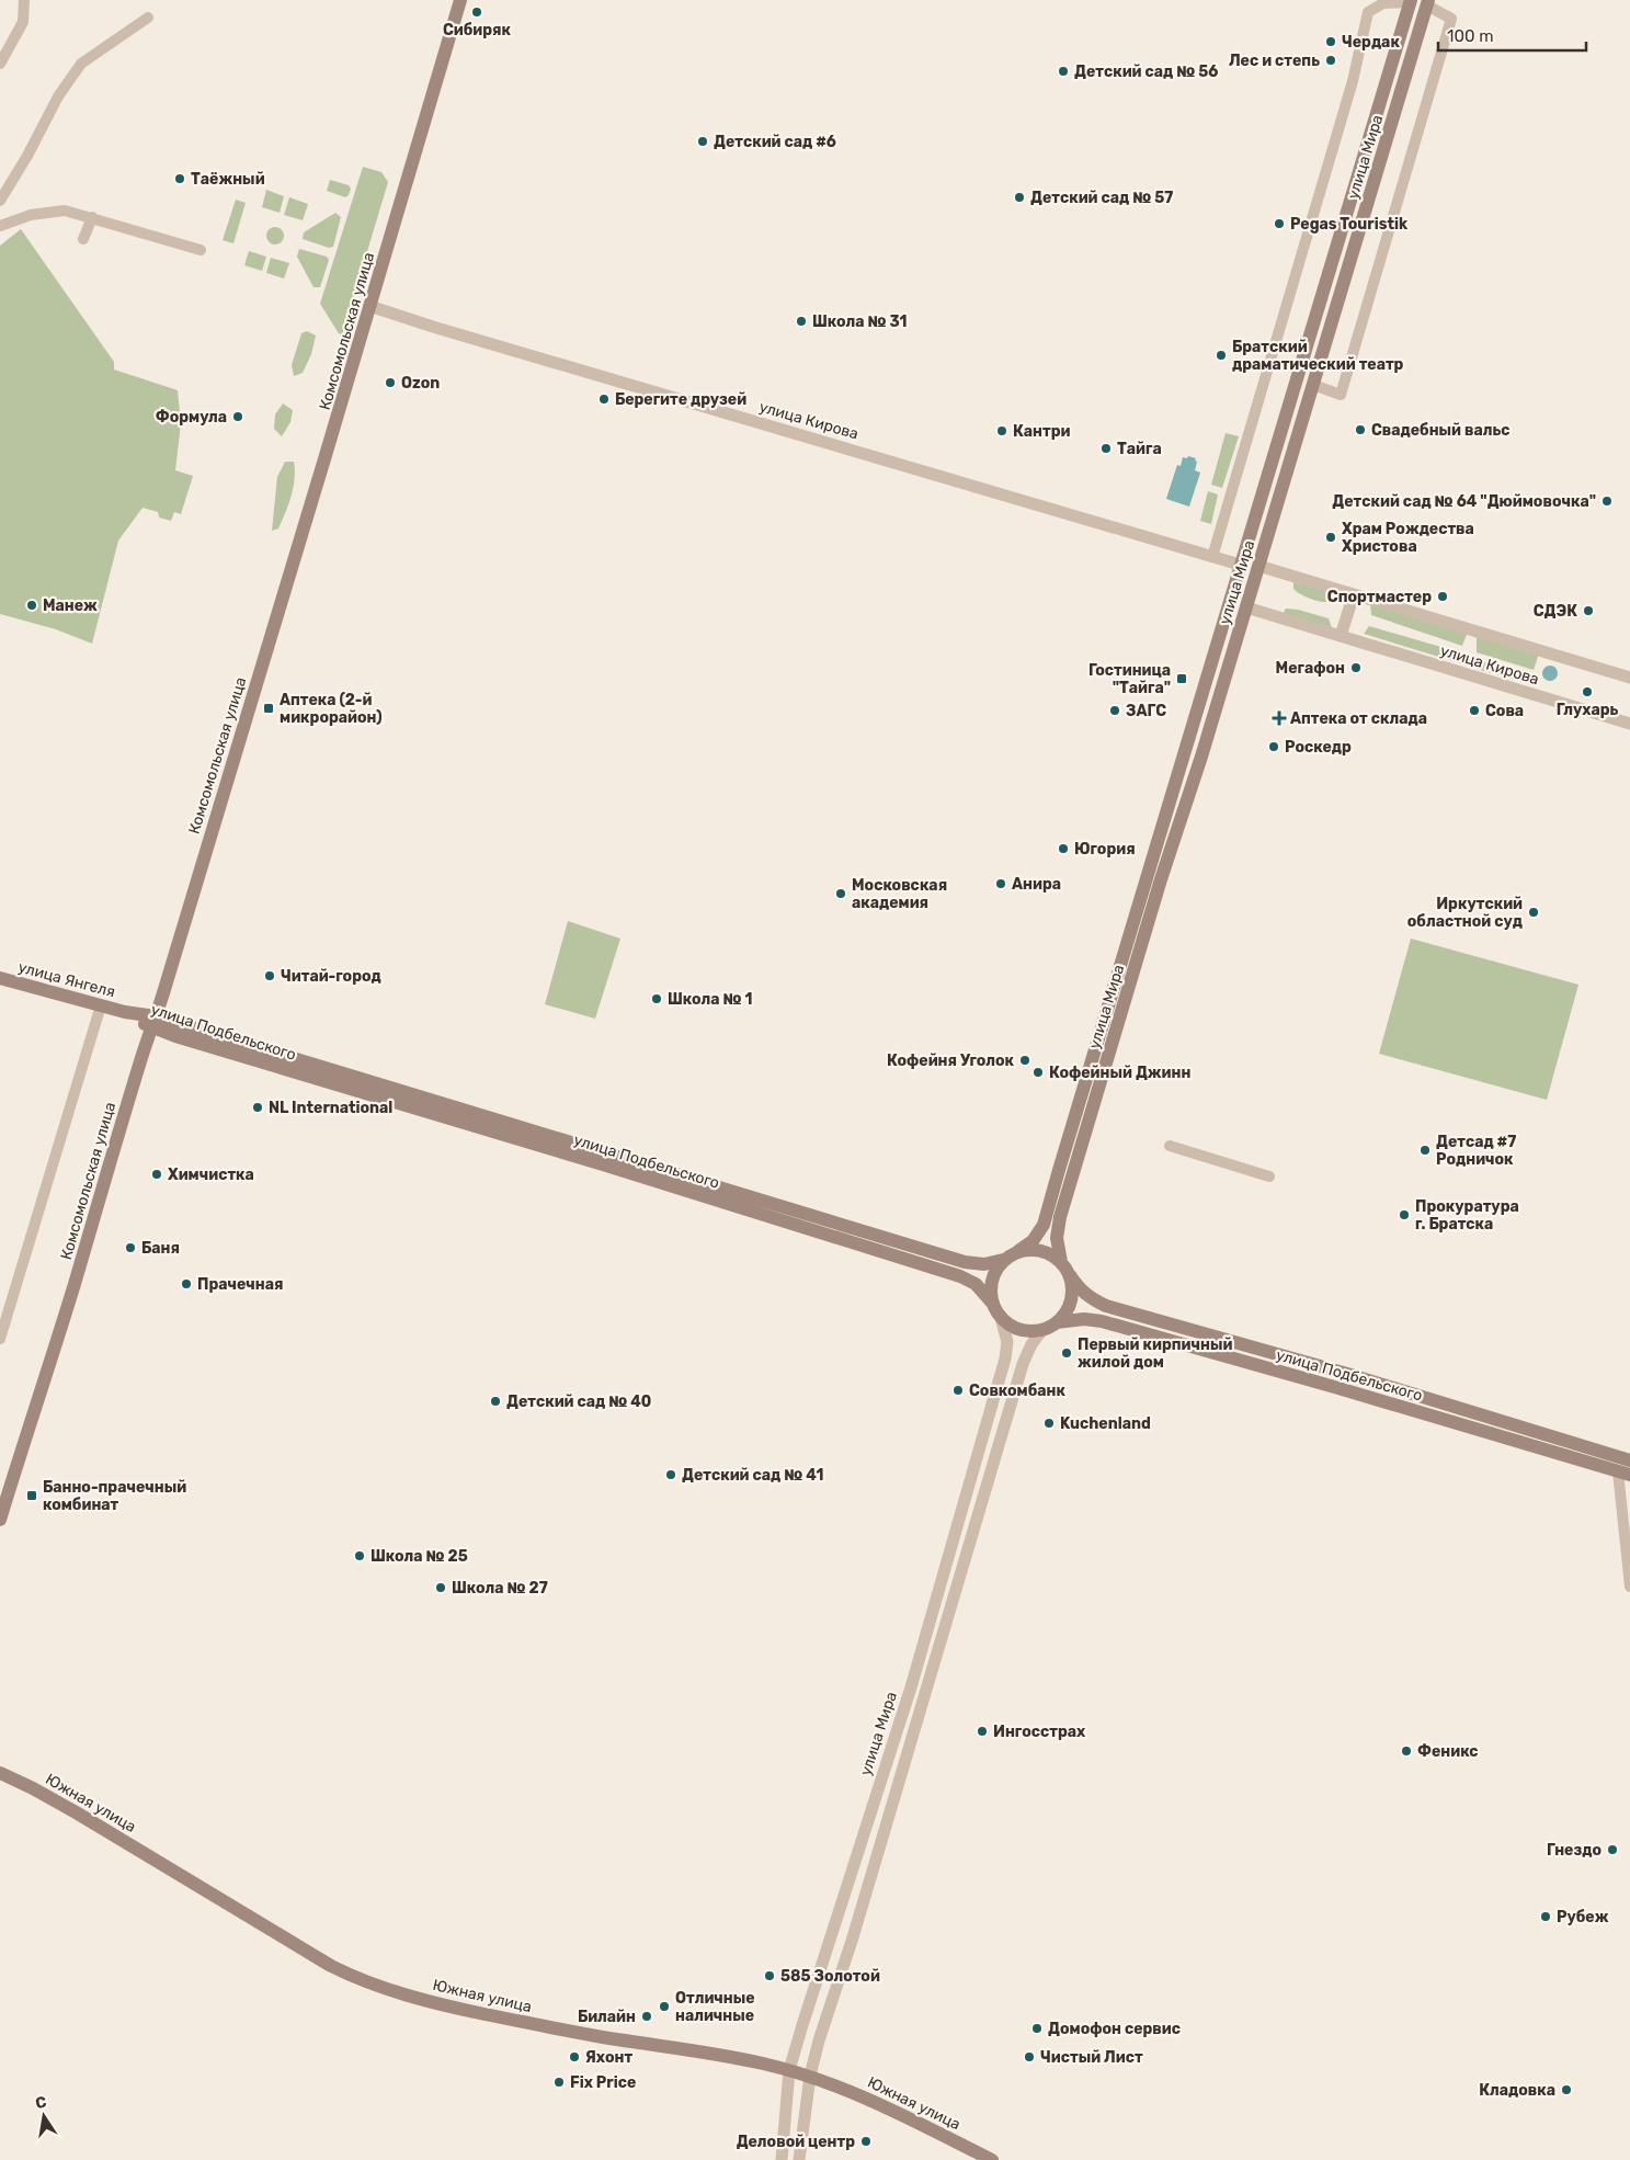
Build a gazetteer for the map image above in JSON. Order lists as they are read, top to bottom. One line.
{"streets":{"main road":["улица Мира","Комсомольская улица","улица Янгеля","улица Подбельского","Южная улица"],"street":["улица Кирова"]},"crossings":[["улица Мира","улица Кирова"],["улица Мира","улица Подбельского"],["улица Мира","Южная улица"],["Комсомольская улица","улица Кирова"],["Комсомольская улица","улица Подбельского"],["улица Янгеля","улица Подбельского"]],"places":{"other":["Сибиряк","Чердак","Лес и степь","Детский сад № 56","Детский сад #6","Таёжный","Детский сад № 57","Pegas Touristik","Школа № 31","Братский драматический театр","Ozon","Берегите друзей","Формула","Свадебный вальс","Кантри","Тайга","Детский сад № 64 \"Дюймовочка\"","Храм Рождества Христова","Спортмастер","Манеж","СДЭК","Мегафон","Глухарь","ЗАГС","Сова","Роскедр","Югория","Анира","Московская академия","Иркутский областной суд","Читай-город","Школа № 1","Кофейня Уголок","Кофейный Джинн","NL International","Детсад #7 Родничок","Химчистка","Прокуратура г. Братска","Баня","Прачечная","Первый кирпичный жилой дом","Совкомбанк","Детский сад № 40","Kuchenland","Детский сад № 41","Школа № 25","Школа № 27","Ингосстрах","Феникс","Гнездо","Рубеж","585 Золотой","Отличные наличные","Билайн","Домофон сервис","Яхонт","Чистый Лист","Fix Price","Кладовка","Деловой центр"],"transit":["Гостиница \"Тайга\"","Аптека (2-й микрорайон)","Банно-прачечный комбинат"],"health":["Аптека от склада"]},"scale_bar":"100 m","north":"top"}
